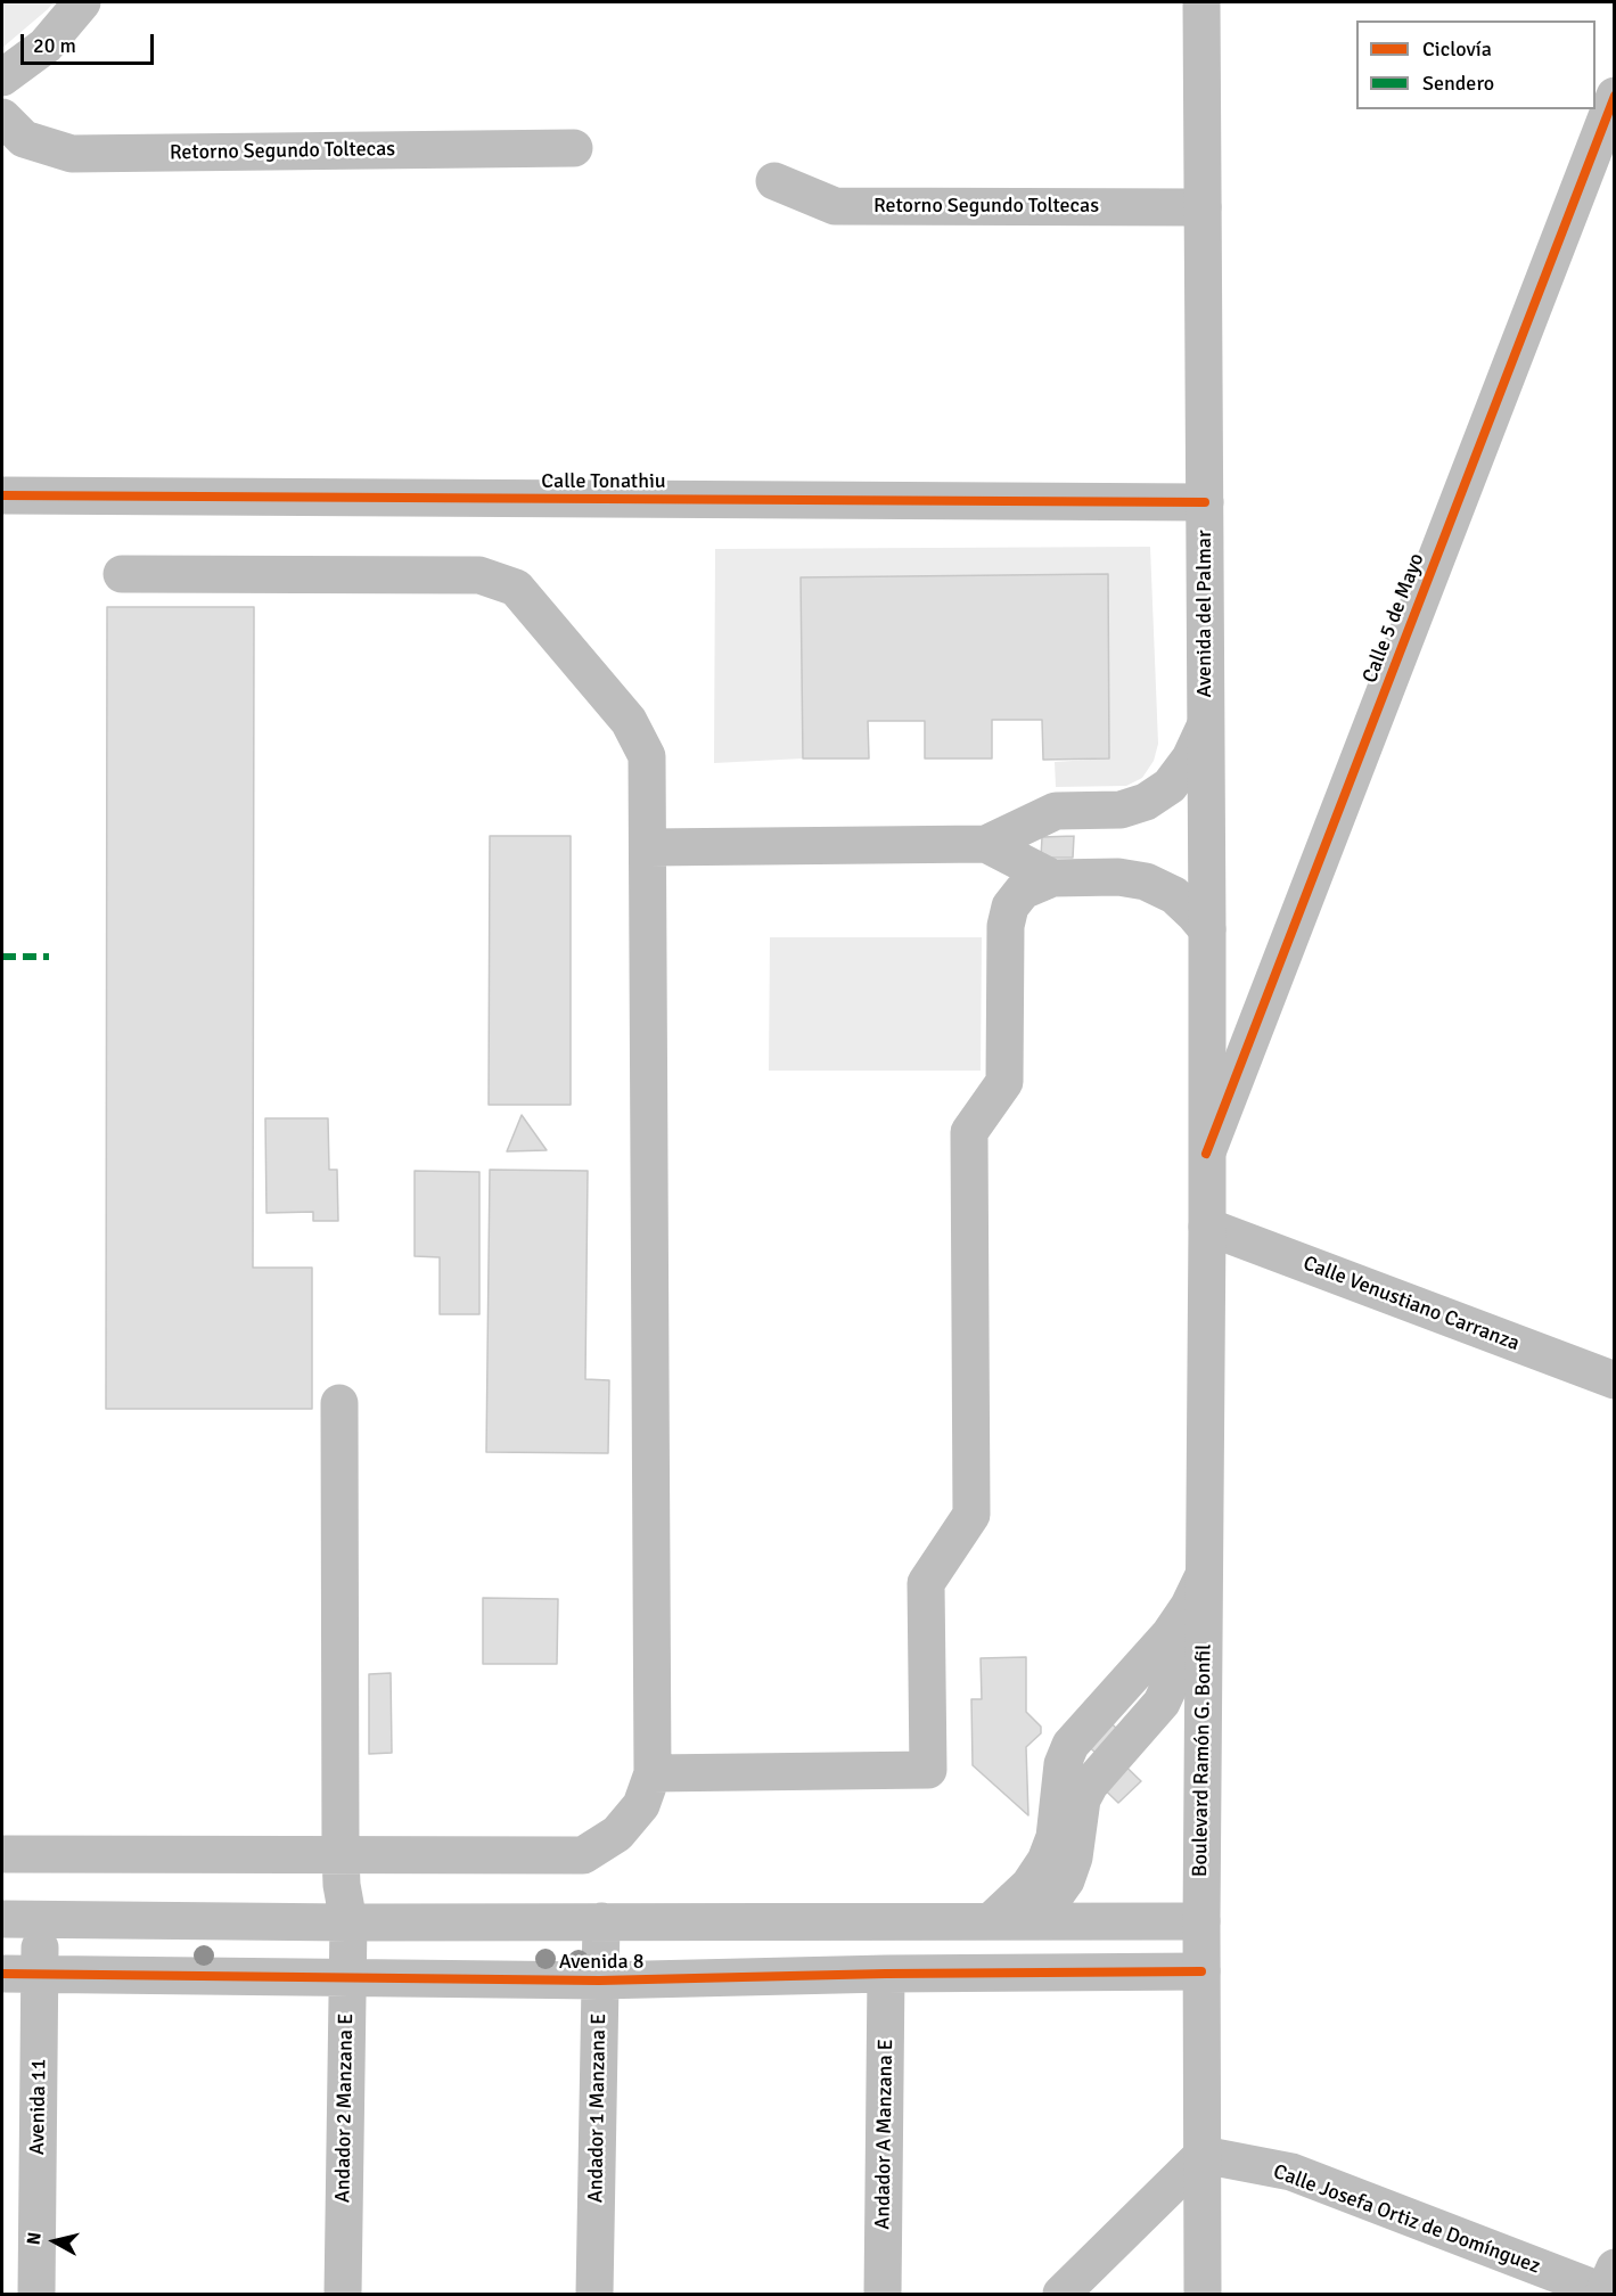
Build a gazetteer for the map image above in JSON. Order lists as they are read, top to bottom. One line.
{"streets":{"street":["Retorno Segundo Toltecas","Calle Tonathiu","Avenida del Palmar","Calle 5 de Mayo","Calle Venustiano Carranza","Boulevard Ramón G. Bonfil","Avenida 8","Avenida 11","Andador 2 Manzana E","Andador 1 Manzana E","Andador A Manzana E","Calle Josefa Ortiz de Domínguez"]},"crossings":[["Retorno Segundo Toltecas","Avenida del Palmar"],["Calle Tonathiu","Avenida del Palmar"],["Avenida del Palmar","Calle 5 de Mayo"],["Avenida del Palmar","Calle Venustiano Carranza"],["Avenida del Palmar","Boulevard Ramón G. Bonfil"],["Calle Venustiano Carranza","Boulevard Ramón G. Bonfil"],["Boulevard Ramón G. Bonfil","Avenida 8"],["Boulevard Ramón G. Bonfil","Calle Josefa Ortiz de Domínguez"],["Avenida 8","Avenida 11"],["Avenida 8","Andador 2 Manzana E"],["Avenida 8","Andador 1 Manzana E"],["Avenida 8","Andador A Manzana E"]],"legend":["Ciclovía","Sendero"],"scale_bar":"20 m","north":"left"}
